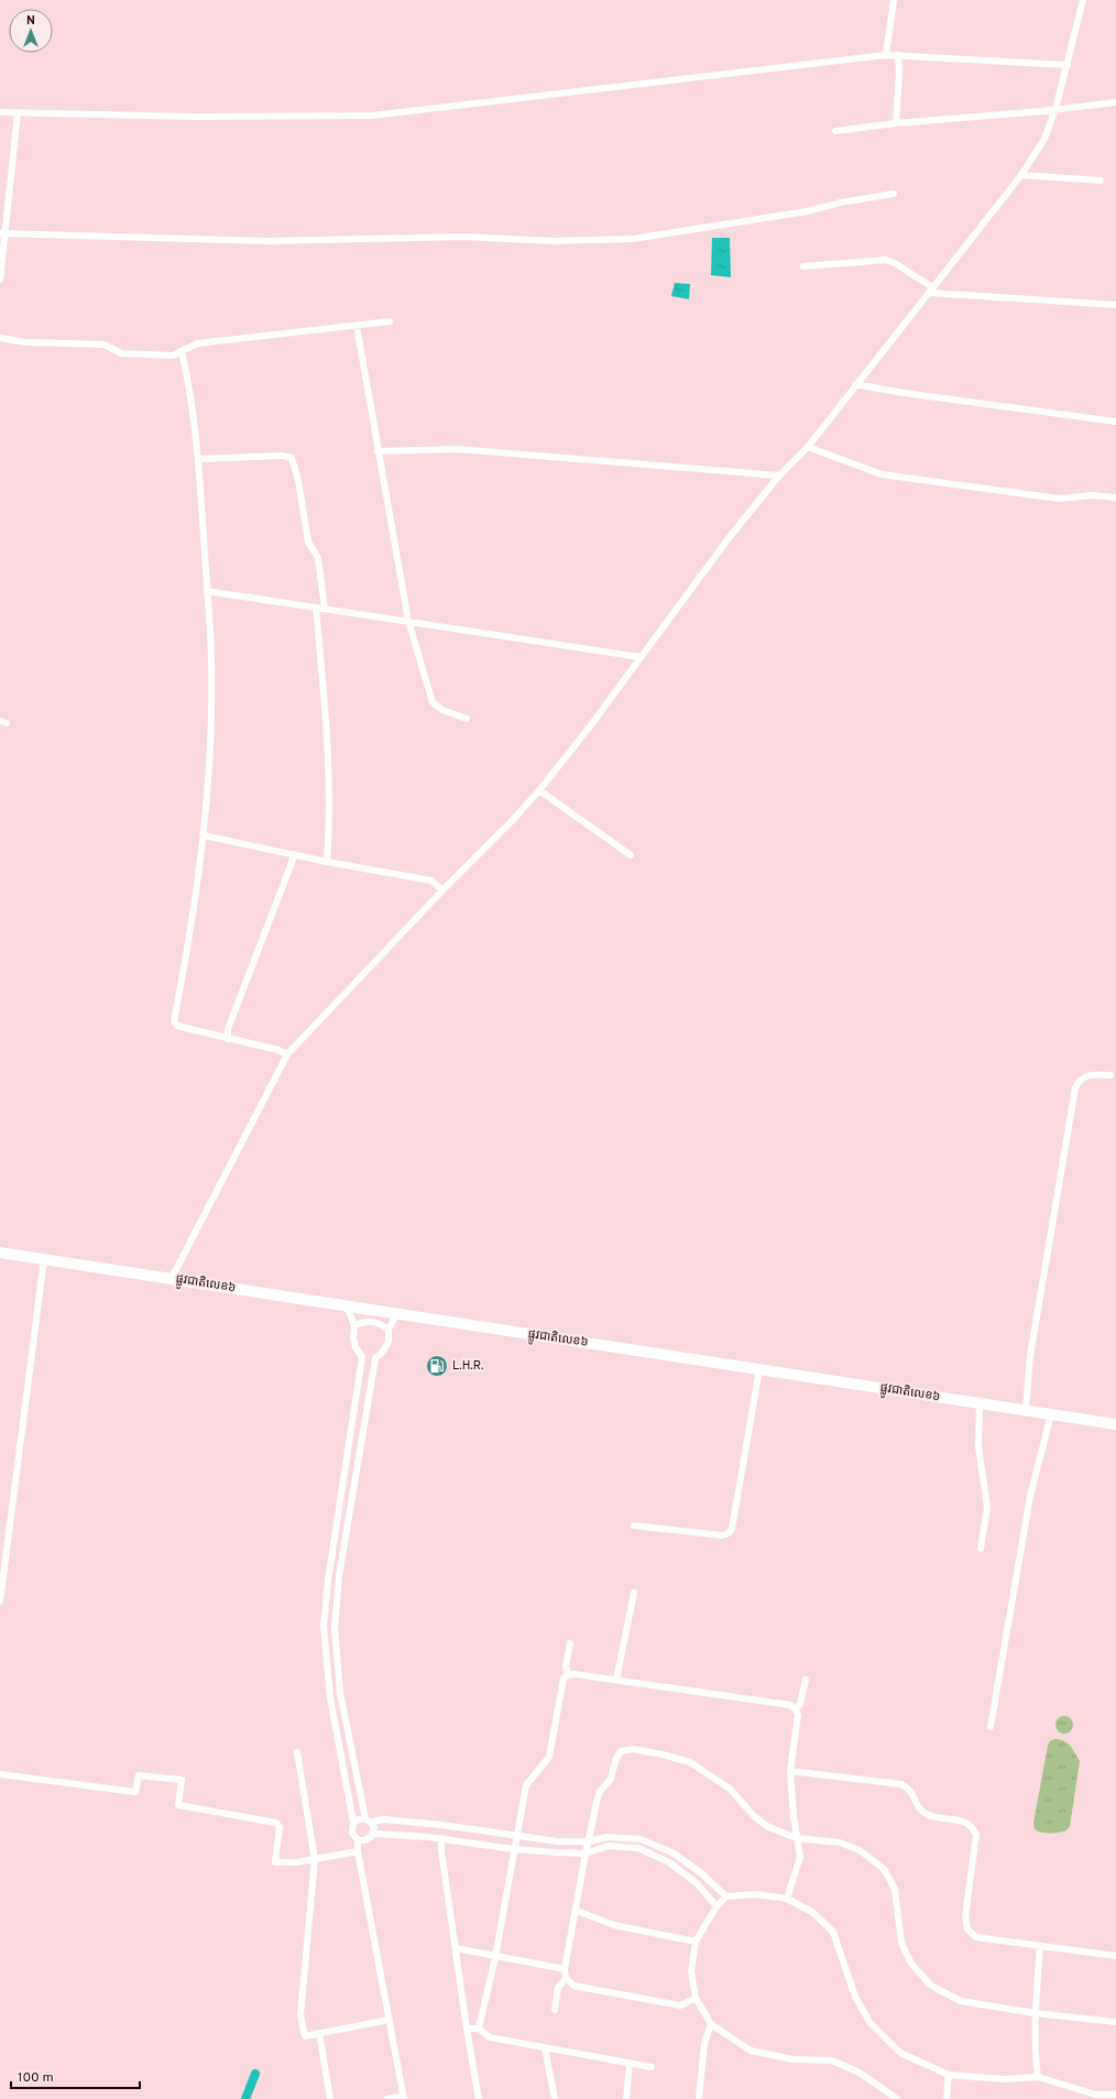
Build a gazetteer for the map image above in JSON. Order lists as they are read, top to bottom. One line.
{"streets":{"highway":["ផ្លូវជាតិលេខ៦"]},"places":{"fuel station":["L.H.R."]},"scale_bar":"100 m","north":"top"}
